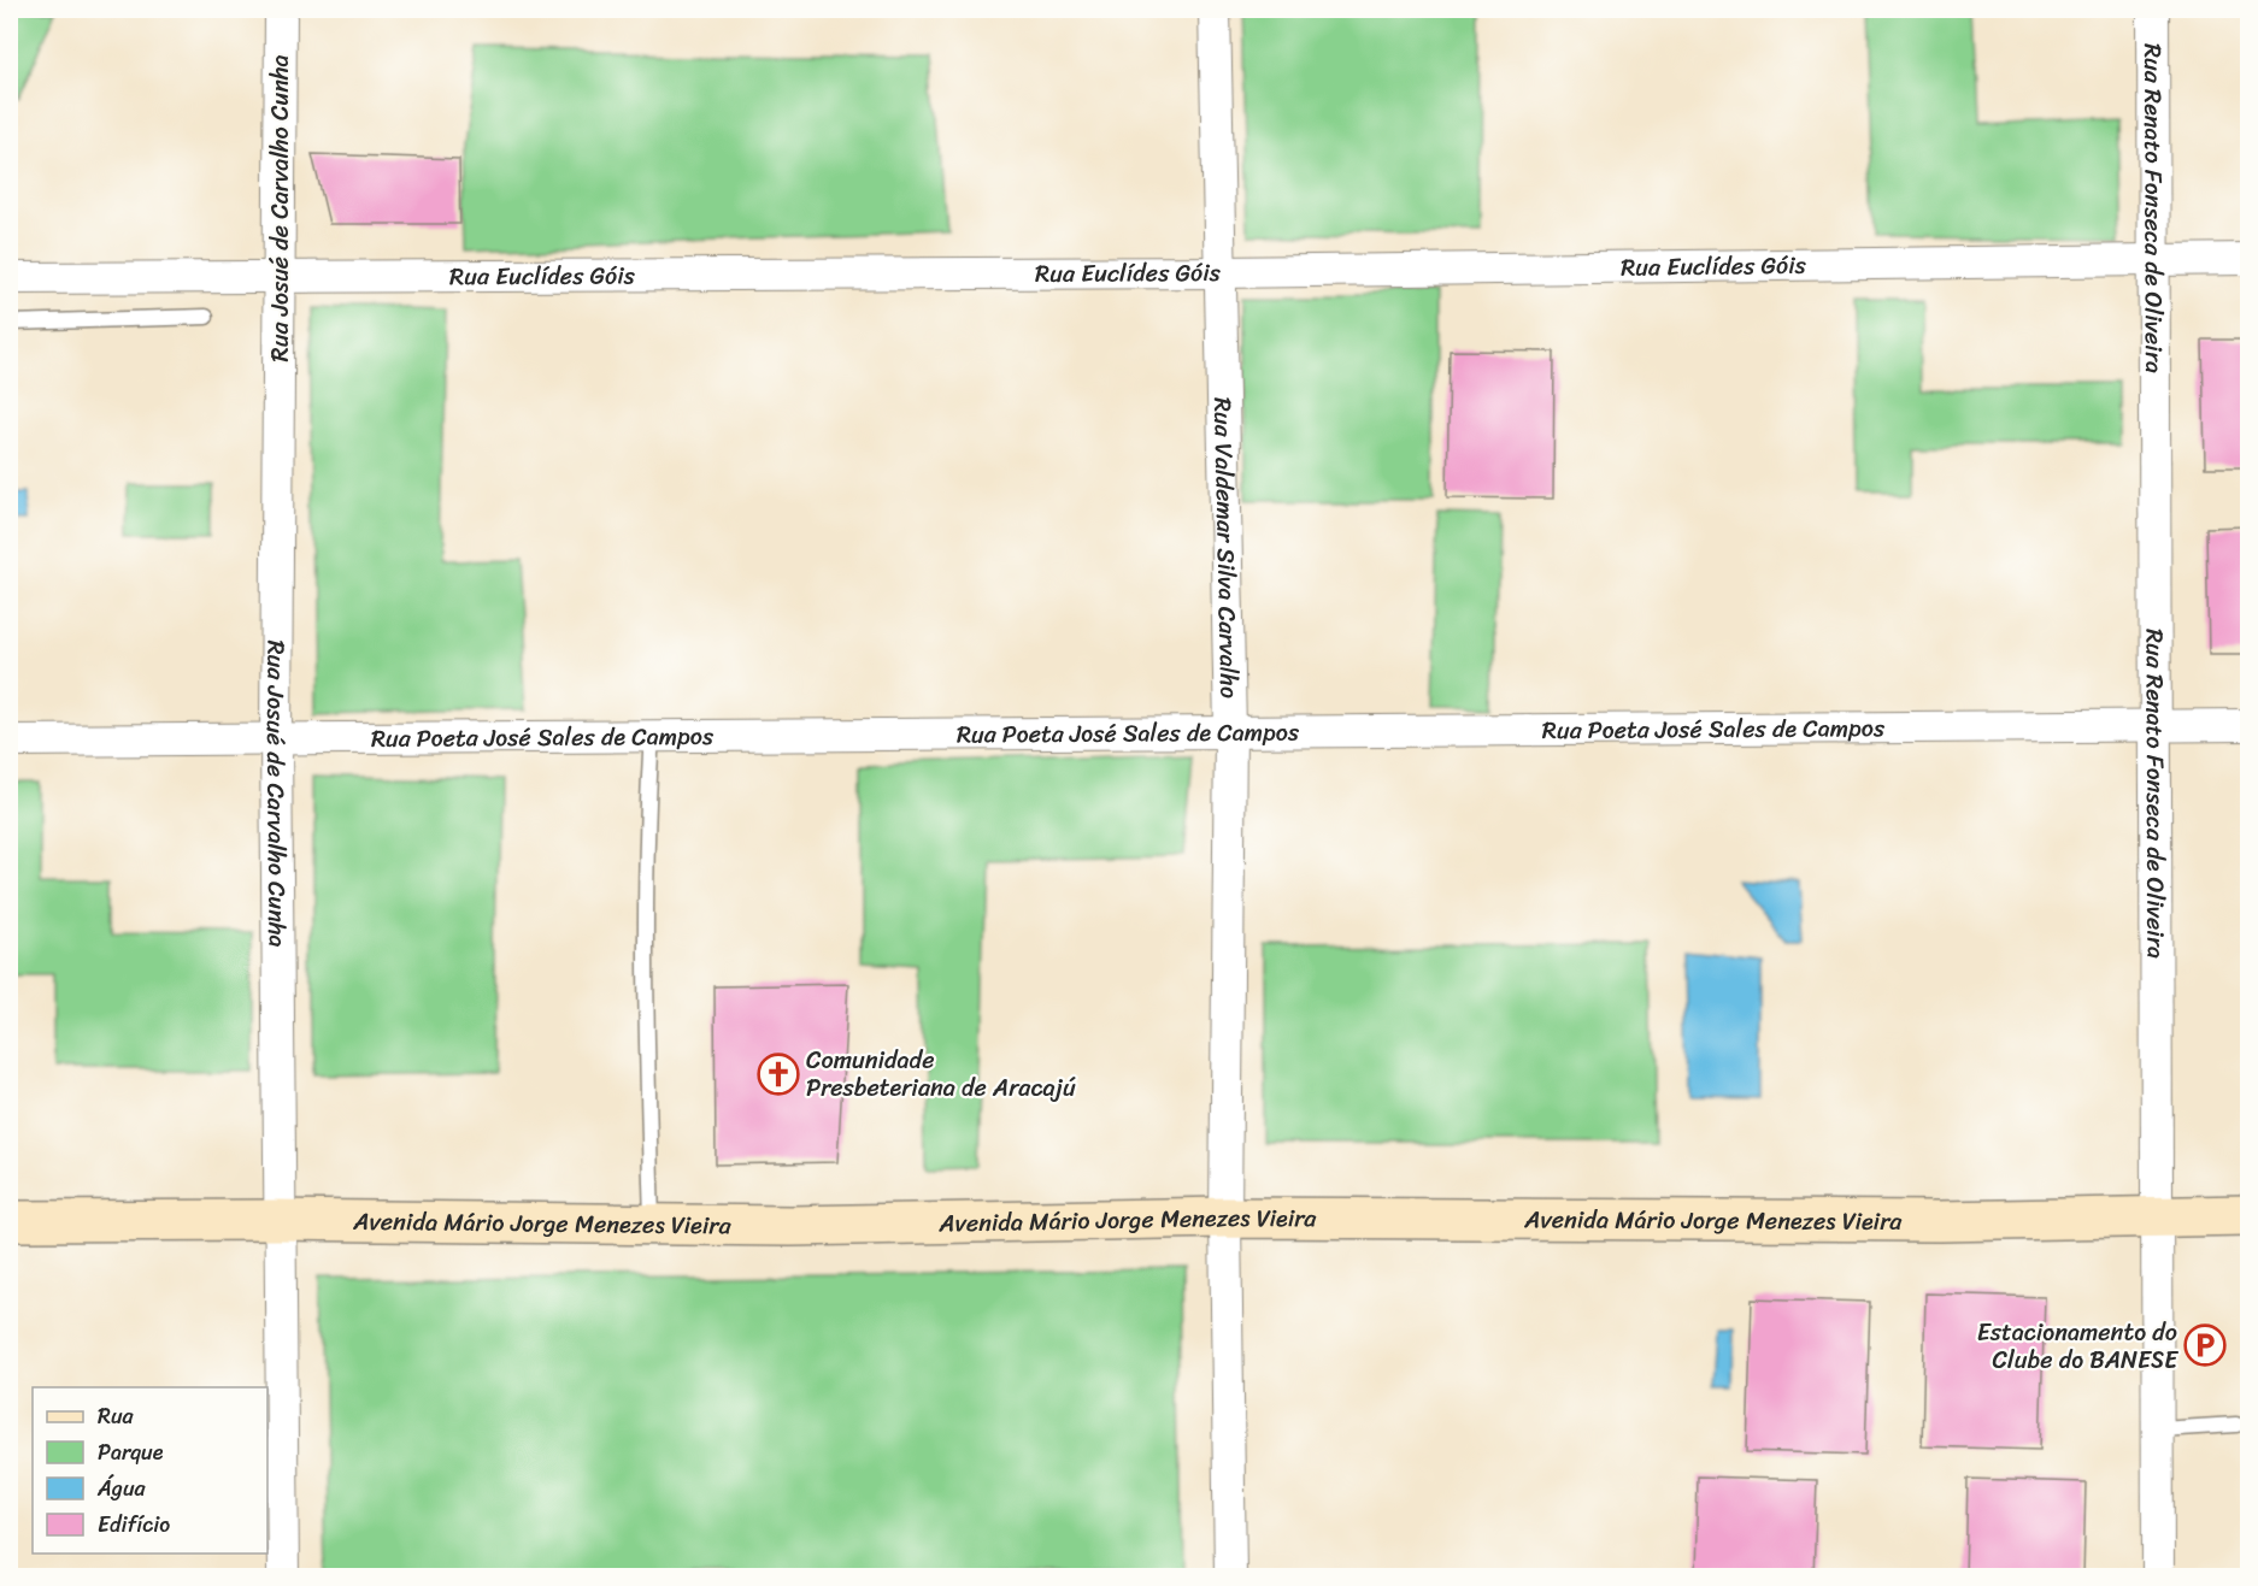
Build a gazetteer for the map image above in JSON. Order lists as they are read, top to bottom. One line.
{"streets":{"street":["Rua Josué de Carvalho Cunha","Rua Renato Fonseca de Oliveira","Rua Euclídes Góis","Rua Valdemar Silva Carvalho","Rua Poeta José Sales de Campos","Avenida Mário Jorge Menezes Vieira"]},"crossings":[["Rua Josué de Carvalho Cunha","Rua Euclídes Góis"],["Rua Josué de Carvalho Cunha","Rua Poeta José Sales de Campos"],["Rua Josué de Carvalho Cunha","Avenida Mário Jorge Menezes Vieira"],["Rua Renato Fonseca de Oliveira","Rua Euclídes Góis"],["Rua Renato Fonseca de Oliveira","Rua Poeta José Sales de Campos"],["Rua Renato Fonseca de Oliveira","Avenida Mário Jorge Menezes Vieira"],["Rua Euclídes Góis","Rua Valdemar Silva Carvalho"],["Rua Valdemar Silva Carvalho","Rua Poeta José Sales de Campos"],["Rua Valdemar Silva Carvalho","Avenida Mário Jorge Menezes Vieira"]],"places":{"church":["Comunidade Presbeteriana de Aracajú"],"parking":["Estacionamento do Clube do BANESE"]},"legend":["Rua","Parque","Água","Edifício"]}
